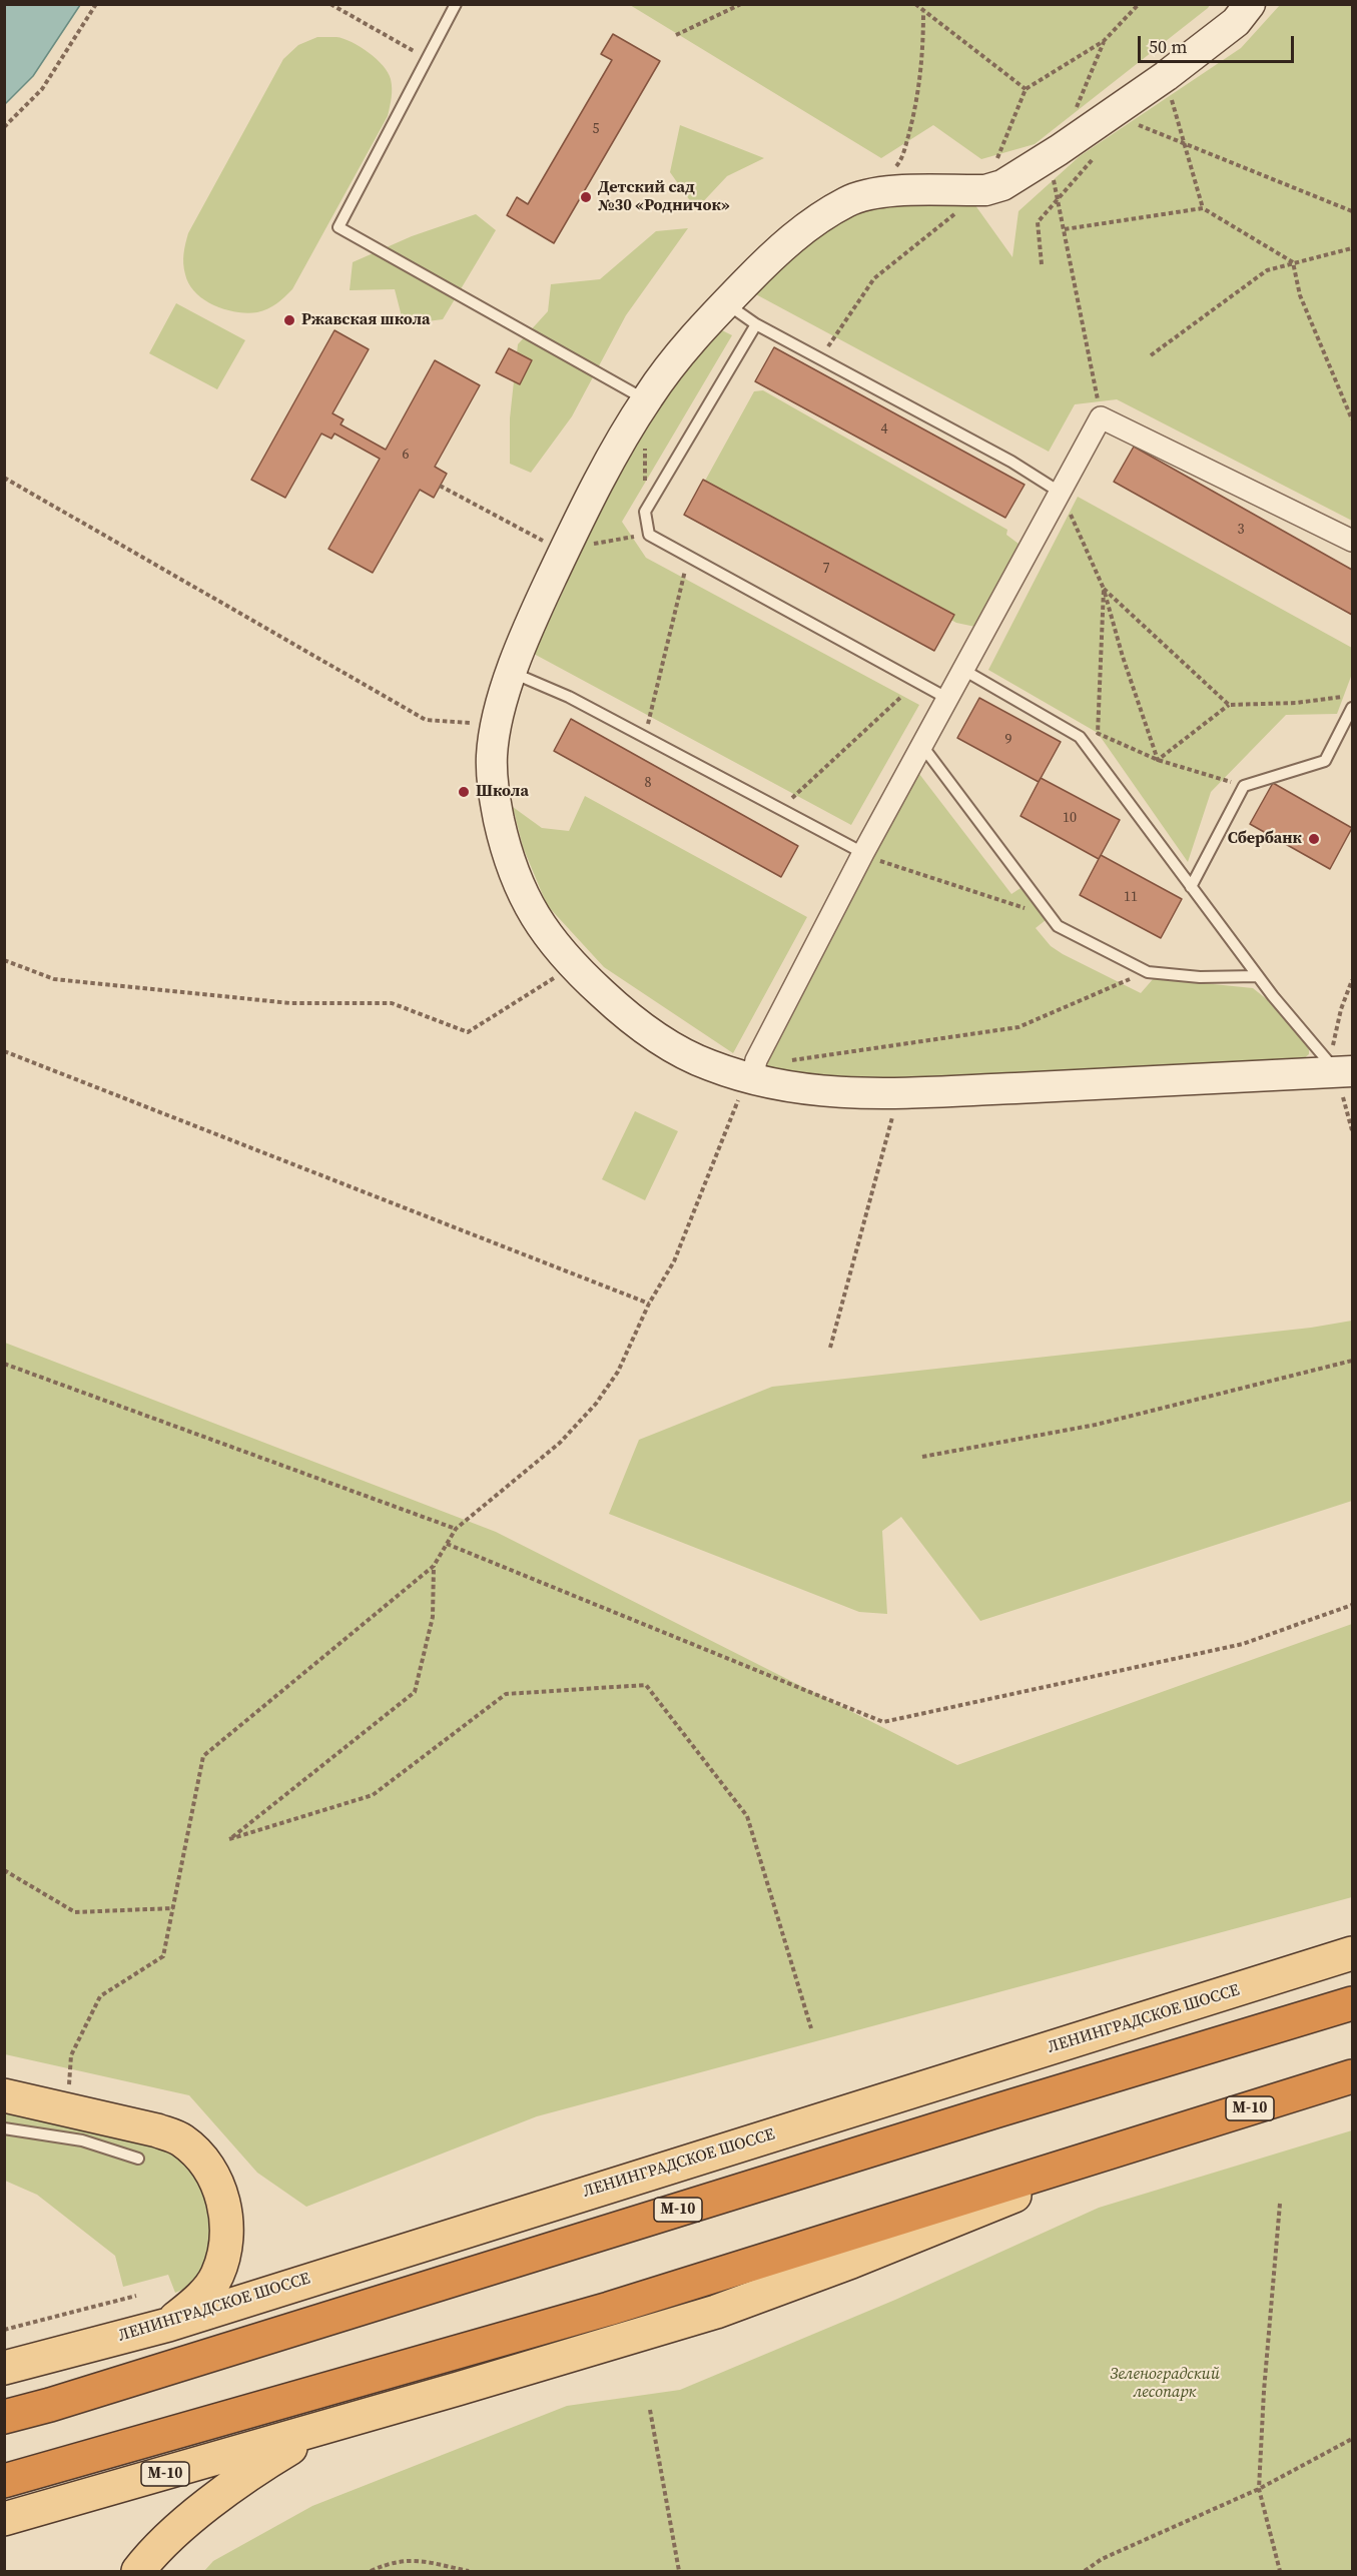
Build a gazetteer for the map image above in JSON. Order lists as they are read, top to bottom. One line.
{"streets":{"highway":["М-10"],"main road":["ЛЕНИНГРАДСКОЕ ШОССЕ"]},"parks":["Зеленоградский лесопарк"],"places":["Детский сад №30 «Родничок»","Ржавская школа","Школа","Сбербанк"],"house_numbers":["5","4","6","3","7","9","8","10","11"],"scale_bar":"50 m"}
